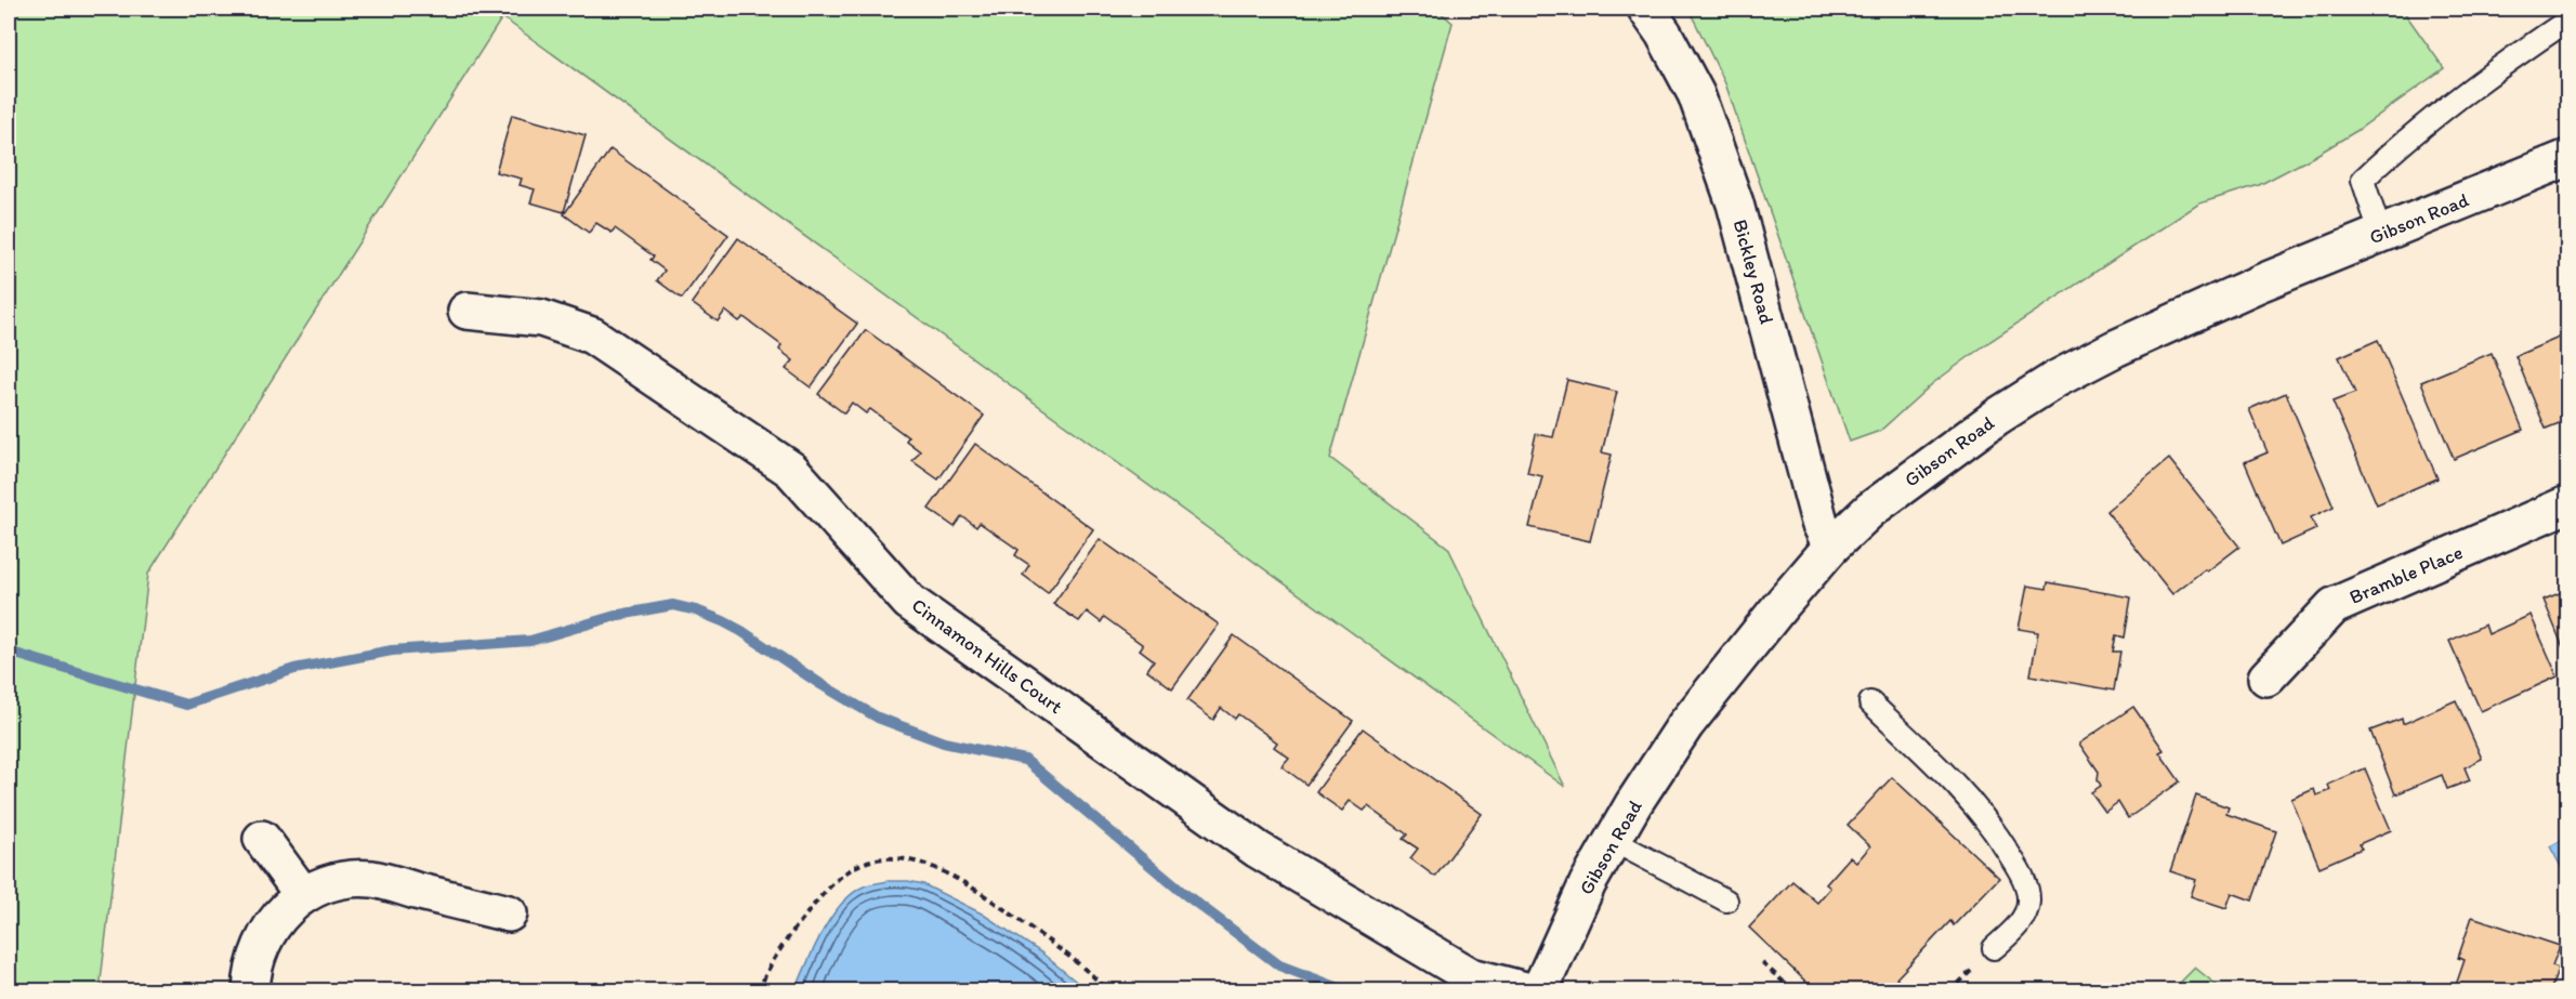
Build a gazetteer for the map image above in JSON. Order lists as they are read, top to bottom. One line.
{"streets":{"street":["Gibson Road","Bickley Road","Bramble Place","Cinnamon Hills Court"]},"crossings":[["Gibson Road","Bickley Road"]]}
